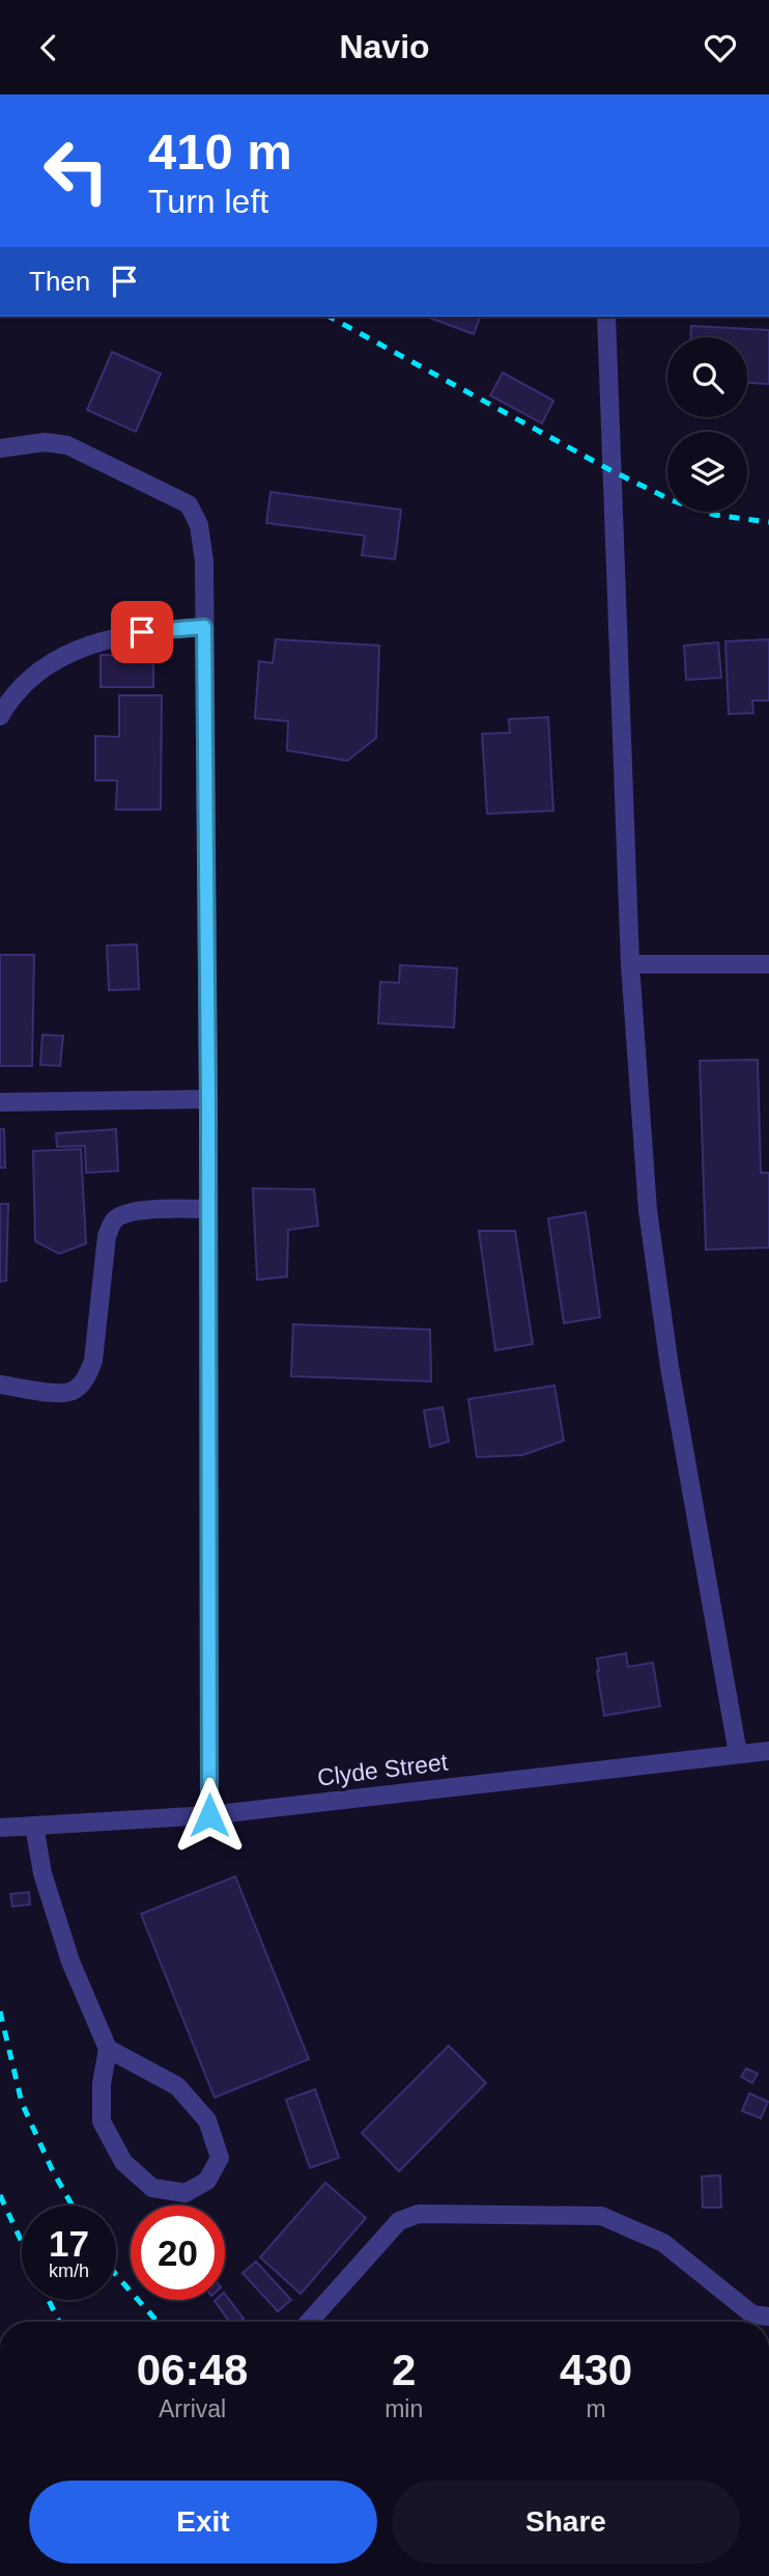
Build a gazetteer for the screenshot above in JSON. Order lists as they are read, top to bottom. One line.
{"streets":{"street":["Clyde Street"]},"page":{"header":"Navio","turn":["410 m","Turn left"],"then":"Then","speed":"17 km/h","limit":"20","eta":["06:48","Arrival","2","min","430","m"],"buttons":["Exit","Share"]}}
